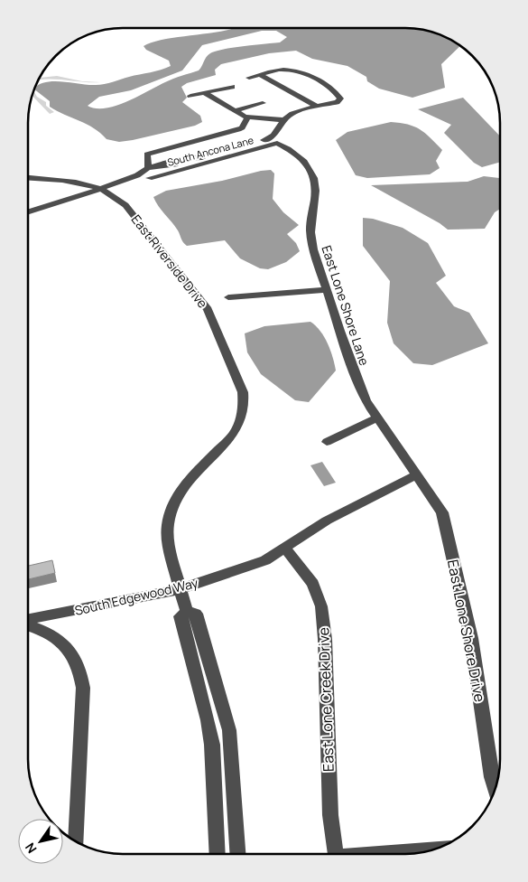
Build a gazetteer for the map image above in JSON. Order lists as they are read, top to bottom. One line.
{"streets":{"street":["South Ancona Lane","East Riverside Drive","East Lone Shore Lane","South Edgewood Way","East Lone Shore Drive","East Lone Creek Drive"]},"crossings":[["South Ancona Lane","East Lone Shore Lane"],["East Riverside Drive","South Edgewood Way"],["East Lone Shore Lane","South Edgewood Way"],["East Lone Shore Lane","East Lone Shore Drive"],["South Edgewood Way","East Lone Shore Drive"],["South Edgewood Way","East Lone Creek Drive"]],"north":"bottom left"}
